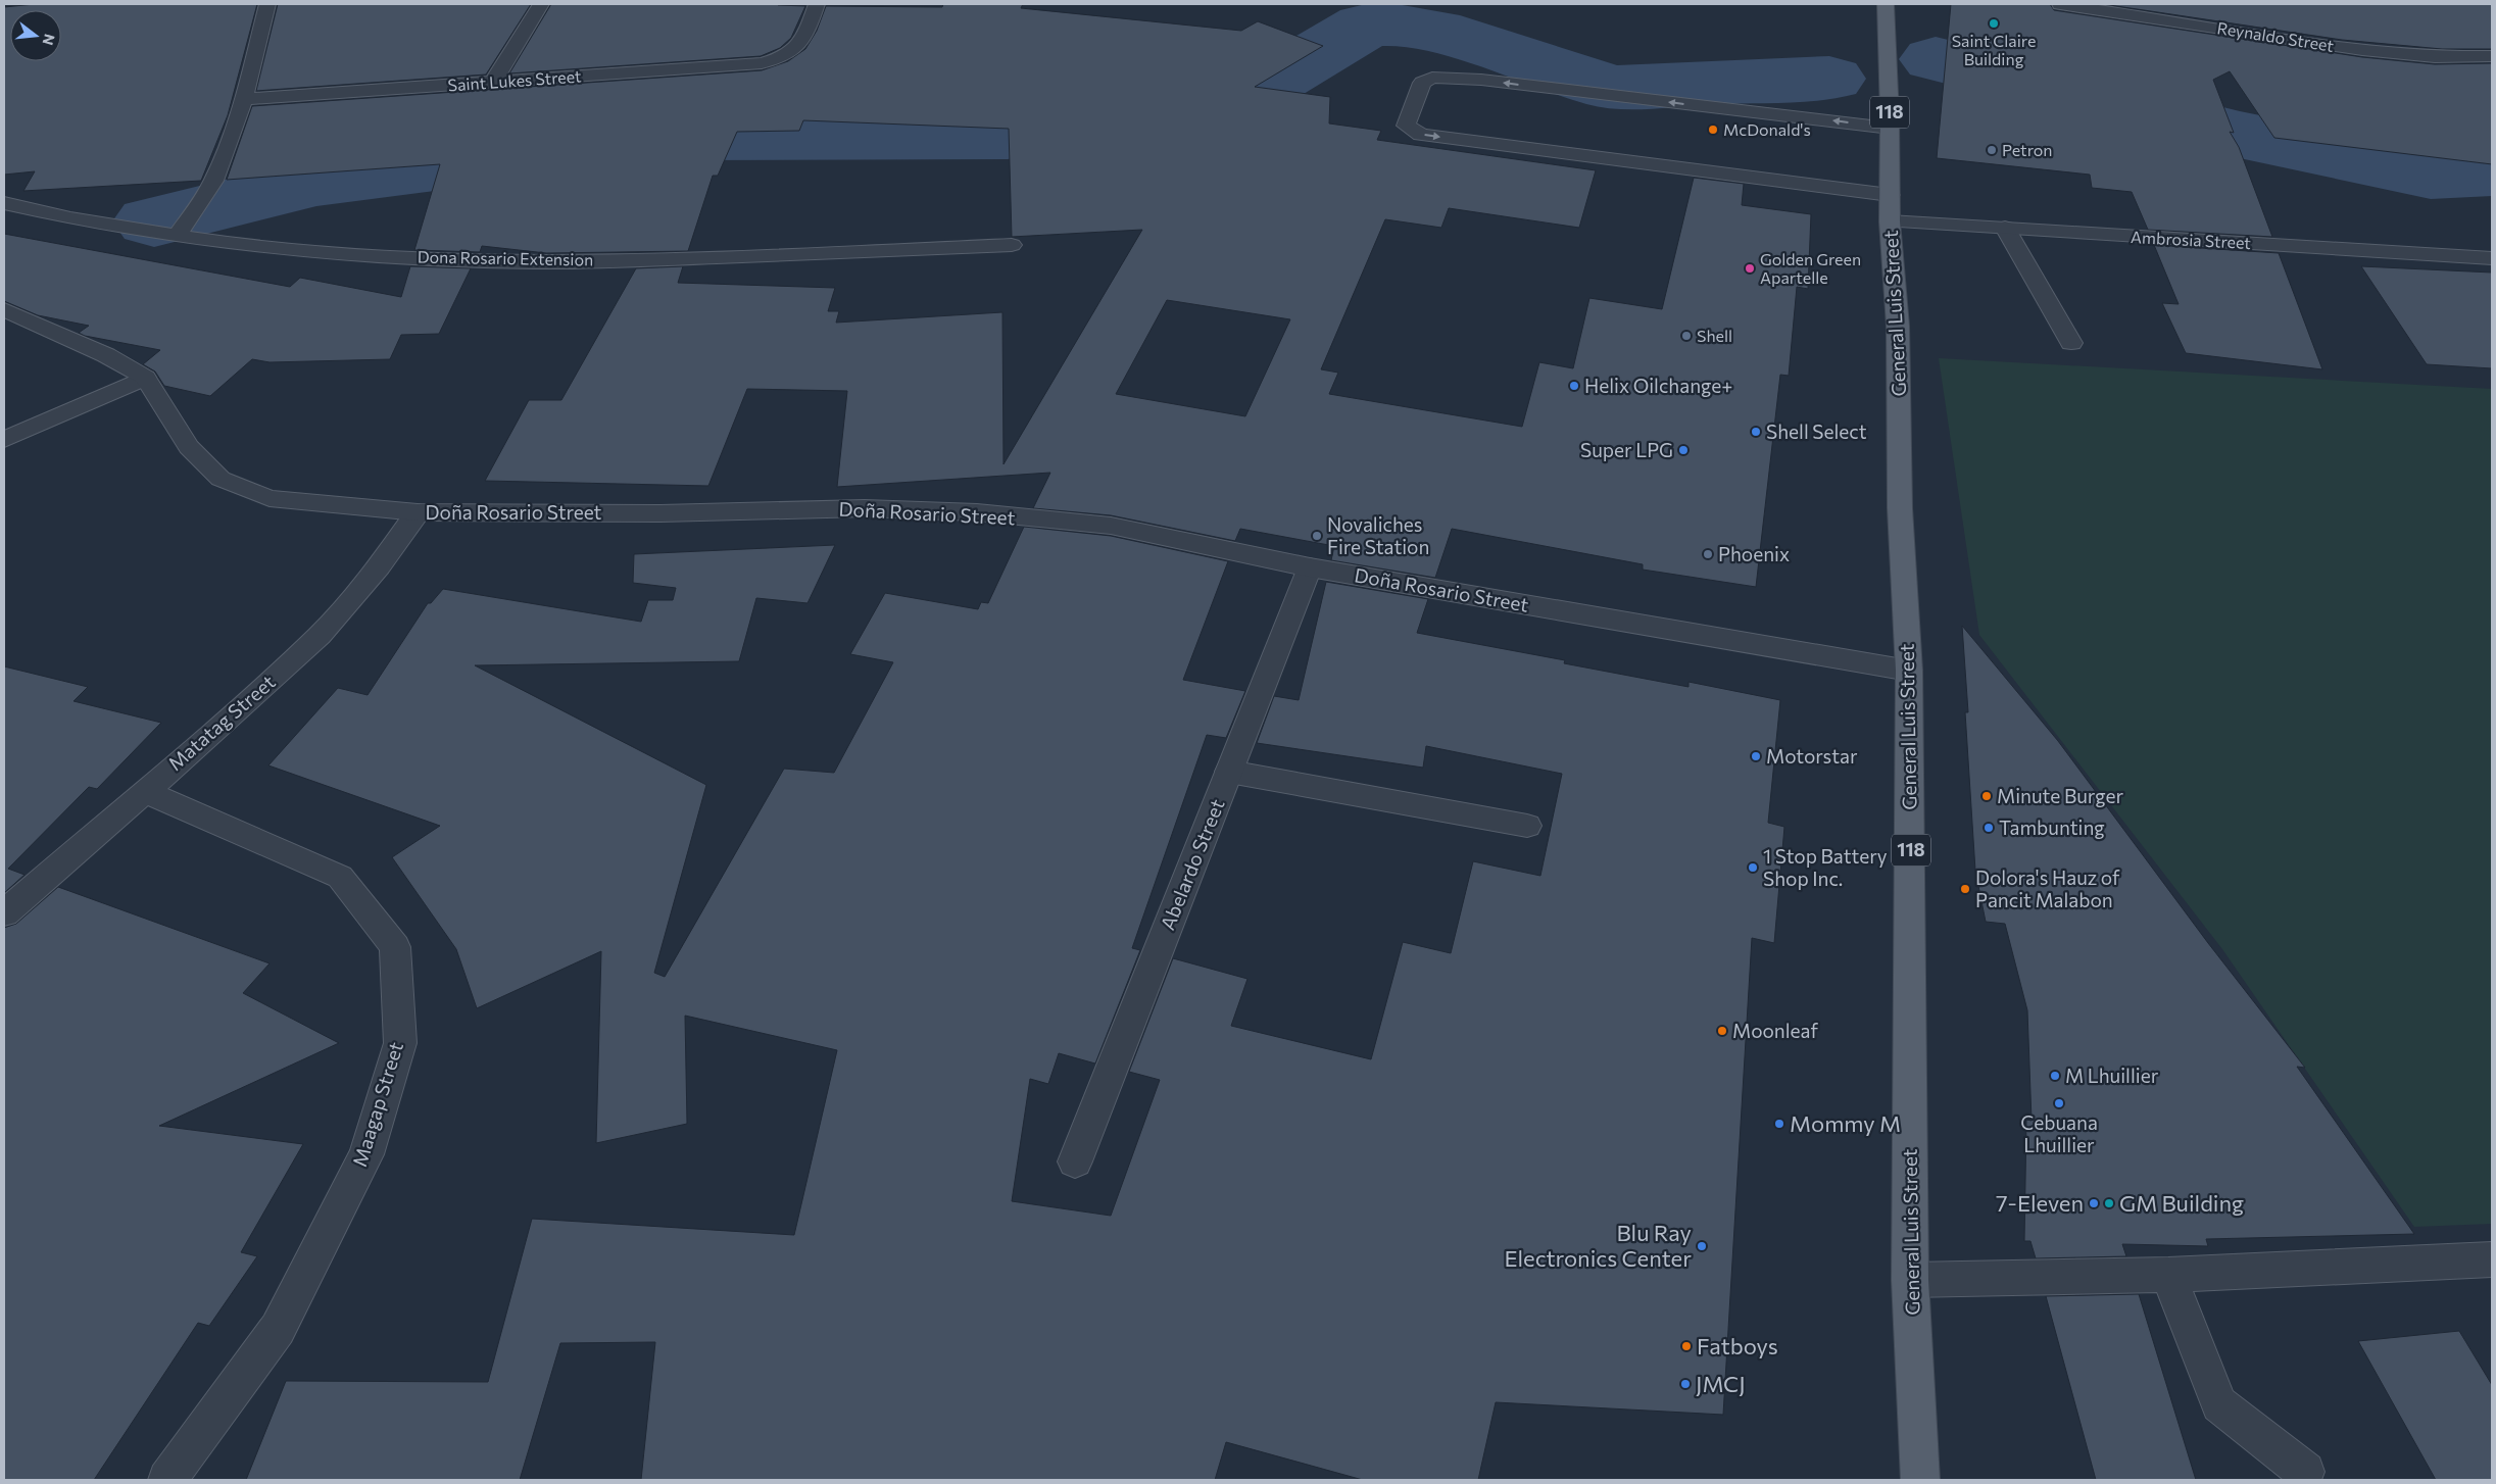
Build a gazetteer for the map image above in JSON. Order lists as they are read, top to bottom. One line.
{"streets":{"main road":["118","General Luis Street"],"street":["Reynaldo Street","Saint Lukes Street","Ambrosia Street","Dona Rosario Extension","Doña Rosario Street","Matatag Street","Abelardo Street","Maagap Street"]},"crossings":[["Ambrosia Street","General Luis Street"],["General Luis Street","Doña Rosario Street"],["Doña Rosario Street","Matatag Street"],["Doña Rosario Street","Abelardo Street"],["Matatag Street","Maagap Street"]],"places":["Saint Claire Building","McDonald's","Petron","Golden Green Apartelle","Shell","Helix Oilchange+","Shell Select","Super LPG","Novaliches Fire Station","Phoenix","Motorstar","Minute Burger","Tambunting","1 Stop Battery Shop Inc.","Dolora's Hauz of Pancit Malabon","Moonleaf","M Lhuillier","Cebuana Lhuillier","Mommy M","7-Eleven","GM Building","Blu Ray Electronics Center","Fatboys","JMCJ"],"north":"right"}
